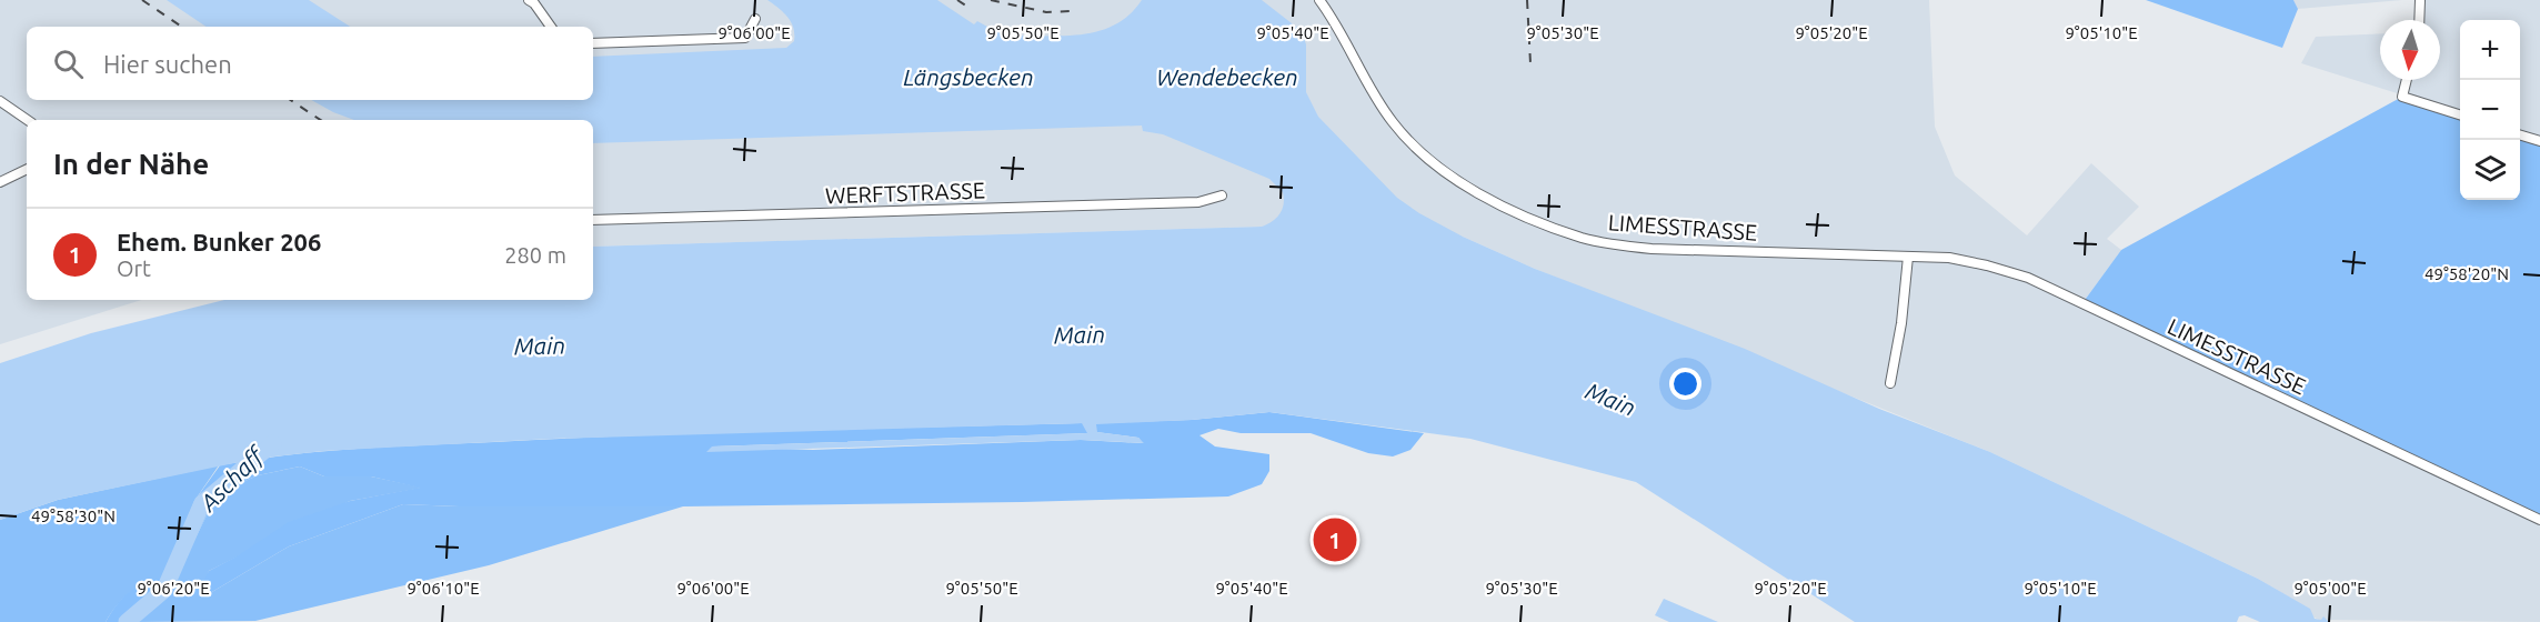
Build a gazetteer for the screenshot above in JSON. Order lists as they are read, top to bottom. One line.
{"streets":{"street":["WERFTSTRASSE","LIMESSTRASSE"]},"water":["Längsbecken","Wendebecken","Main","Aschaff"],"north":"bottom","page":{"map_buttons":["+","−"],"search":"Hier suchen","heading":"In der Nähe","list":[{"mark":"1","name":"Ehem. Bunker 206","note":"Ort","value":"280 m"}],"pins":"1"},"coordinates":["9°06'00\"E","9°05'50\"E","9°05'40\"E","9°05'30\"E","9°05'20\"E","9°05'10\"E","49°58'20\"N","49°58'30\"N","9°06'20\"E","9°06'10\"E","9°05'00\"E"]}
